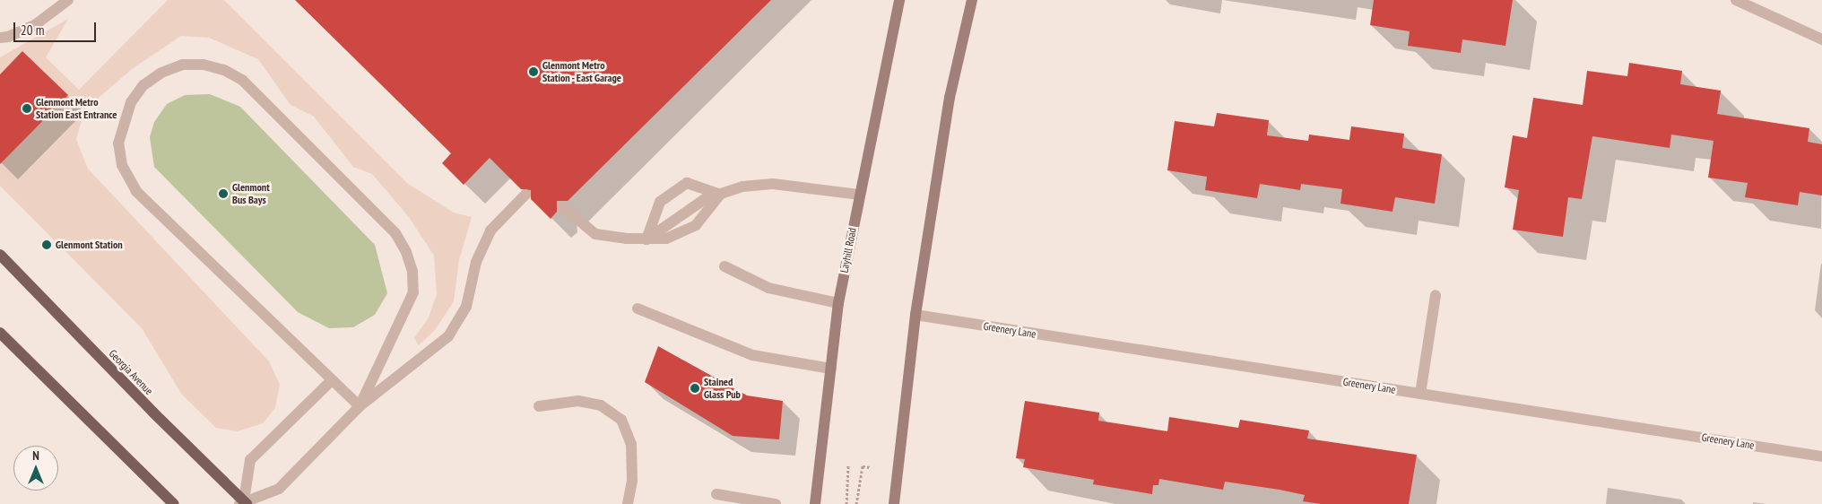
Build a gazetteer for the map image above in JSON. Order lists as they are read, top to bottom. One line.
{"streets":{"main road":["Layhill Road","Georgia Avenue"],"street":["Greenery Lane"]},"places":["Glenmont Metro Station - East Garage","Glenmont Metro Station East Entrance","Glenmont Bus Bays","Glenmont Station","Stained Glass Pub"],"scale_bar":"20 m","north":"top"}
